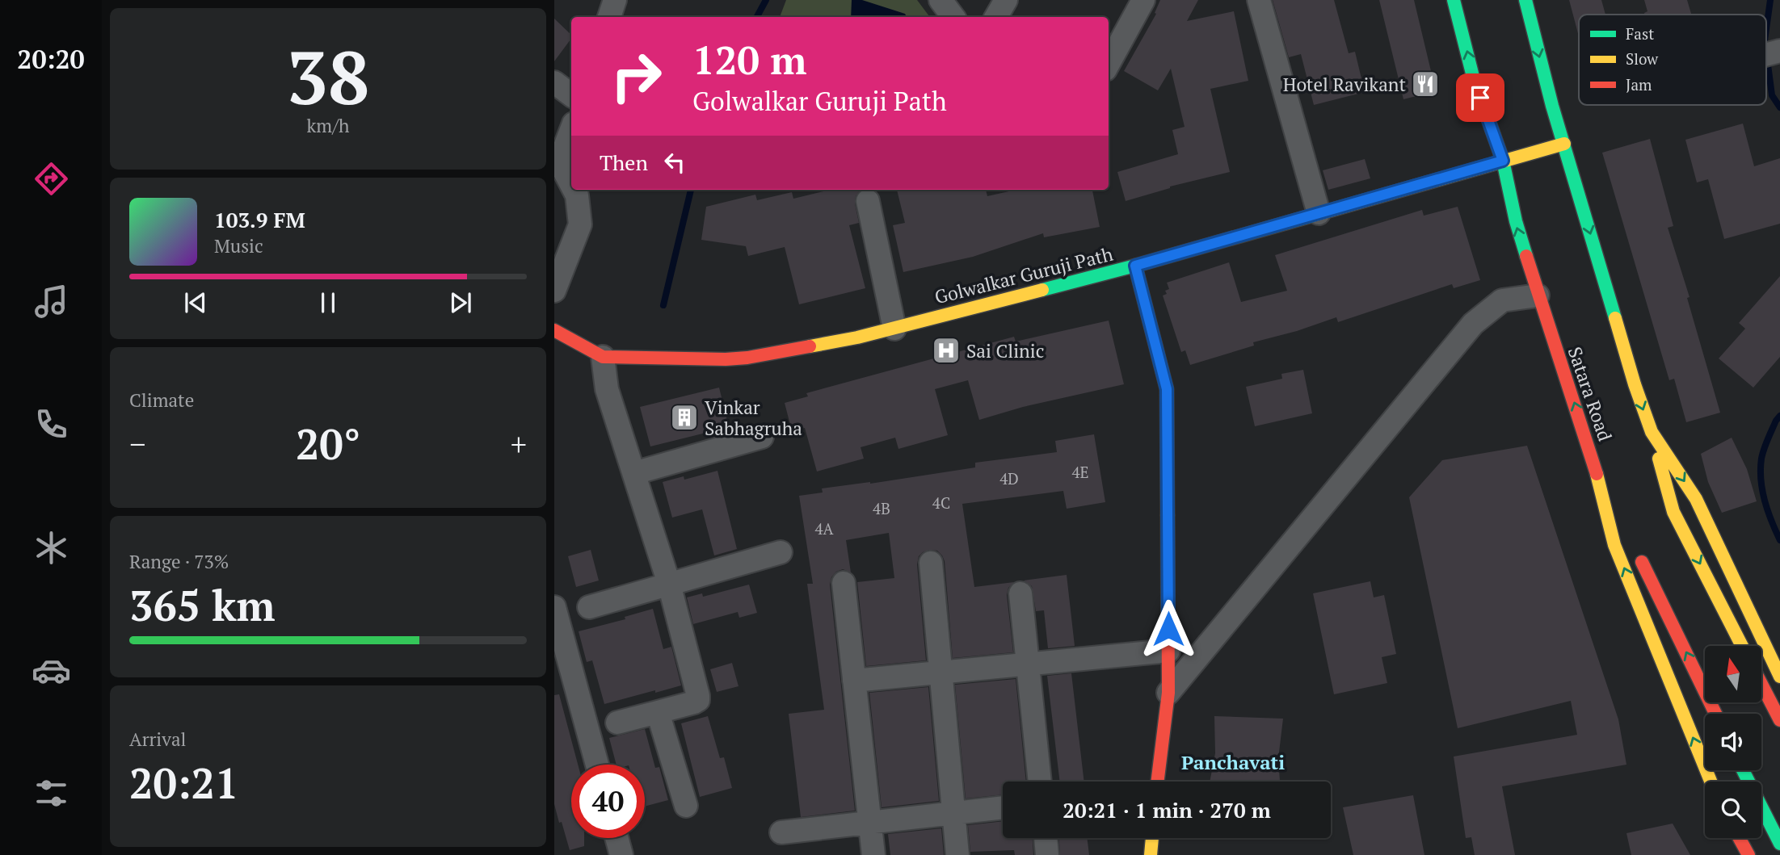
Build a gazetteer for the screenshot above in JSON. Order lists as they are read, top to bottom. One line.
{"streets":{"main road":["Golwalkar Guruji Path","Satara Road"]},"crossings":[["Golwalkar Guruji Path","Satara Road"]],"districts":["Panchavati"],"places":{"restaurant":["Hotel Ravikant"],"hospital":["Sai Clinic"],"building":["Vinkar Sabhagruha"]},"house_numbers":["4E","4D","4C","4B","4A"],"legend":["Fast","Slow","Jam"],"north":"top","page":{"tabs":"20:20","tile":[["38","km/h"],"Climate",["Range · 73%","365 km"],["Arrival","20:21"]],"turn":["120 m","Golwalkar Guruji Path"],"then":"Then","song":["103.9 FM","Music"],"heat":["−","20°","+"],"limit":"40","trip":"20:21 · 1 min · 270 m"}}
